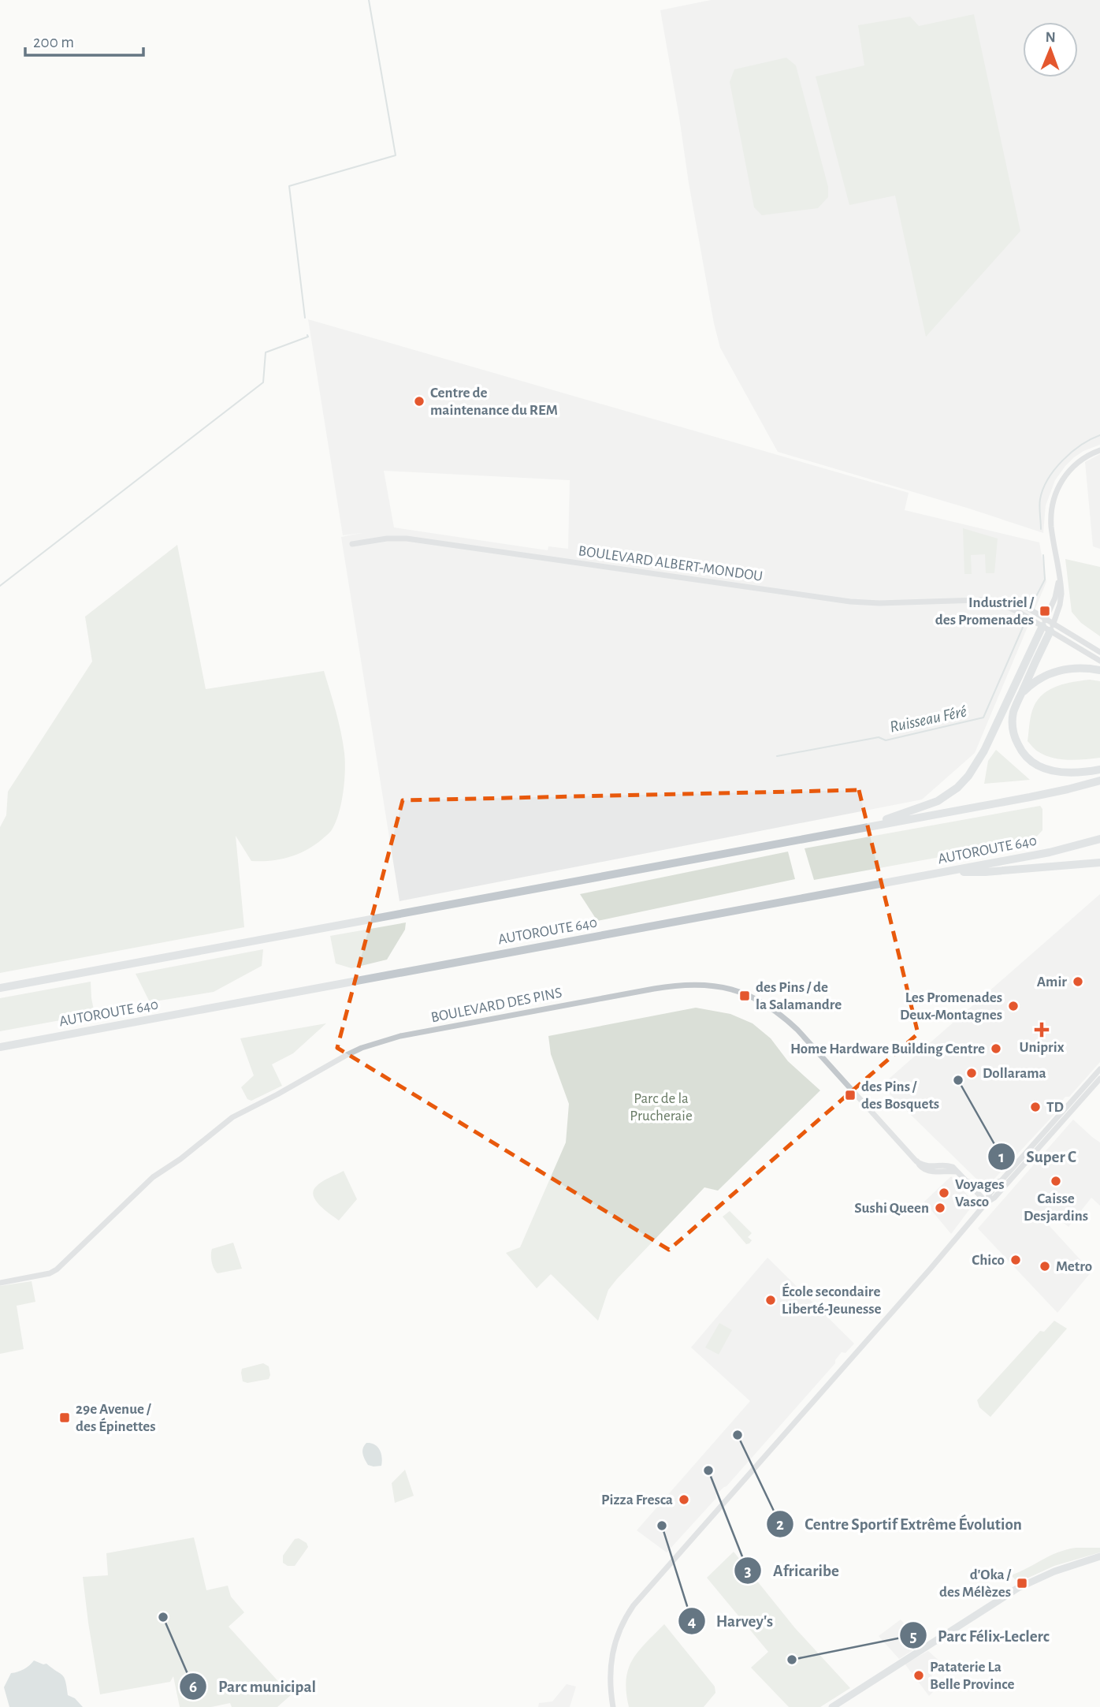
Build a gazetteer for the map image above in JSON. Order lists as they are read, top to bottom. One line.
{"streets":{"highway":["AUTOROUTE 640"],"street":["BOULEVARD ALBERT-MONDOU","BOULEVARD DES PINS"]},"water":["Ruisseau Féré"],"parks":["Parc de la Prucheraie"],"places":{"other":["Centre de maintenance du REM","Amir","Les Promenades Deux-Montagnes","Home Hardware Building Centre","Dollarama","Super C","TD","Caisse Desjardins","Voyages Vasco","Sushi Queen","Chico","Metro","École secondaire Liberté-Jeunesse","Centre Sportif Extrême Évolution","Africaribe","Pizza Fresca","Harvey's","Parc municipal","Parc Félix-Leclerc","Pataterie La Belle Province"],"transit":["Industriel / des Promenades","des Pins / de la Salamandre","des Pins / des Bosquets","29e Avenue / des Épinettes","d'Oka / des Mélèzes"],"health":["Uniprix"]},"scale_bar":"200 m","north":"top"}
